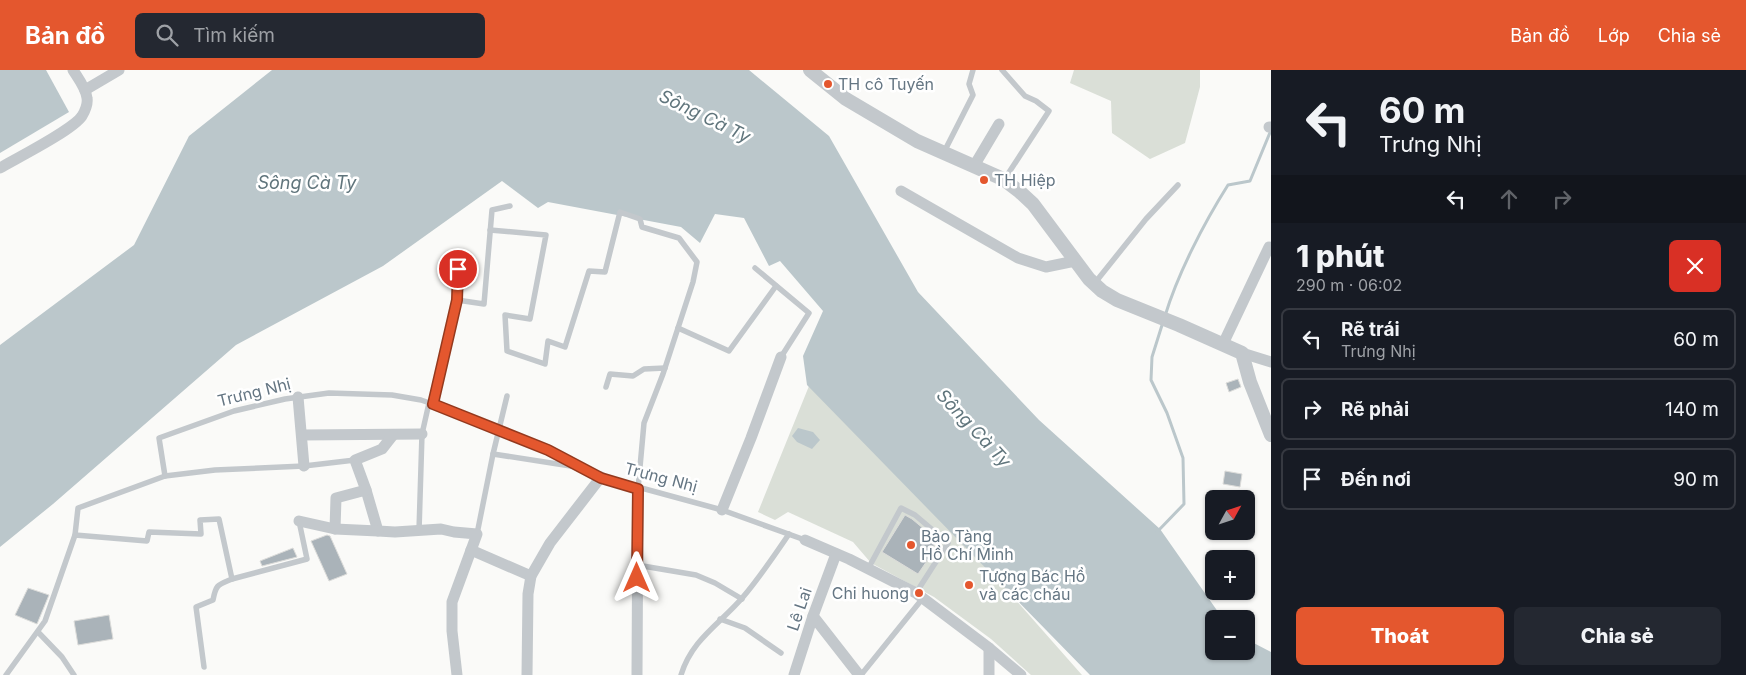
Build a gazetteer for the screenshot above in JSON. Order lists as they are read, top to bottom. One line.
{"streets":{"street":["Trưng Nhị","Lê Lai"]},"crossings":[["Trưng Nhị","Lê Lai"]],"water":["Sông Cà Ty"],"places":["TH cô Tuyến","TH Hiệp","Bảo Tàng Hồ Chí Minh","Tượng Bác Hồ và các cháu","Chi huong"],"north":"top right","page":{"header":"Bản đồ","search":"Tìm kiếm","nav":["Bản đồ","Lớp","Chia sẻ"],"turn":["60 m","Trưng Nhị"],"heading":["1 phút","290 m · 06:02"],"list":[{"name":"Rẽ trái","note":"Trưng Nhị","value":"60 m"},{"name":"Rẽ phải","value":"140 m"},{"name":"Đến nơi","value":"90 m"}],"map_buttons":["+","−"],"buttons":["Thoát","Chia sẻ"]}}
